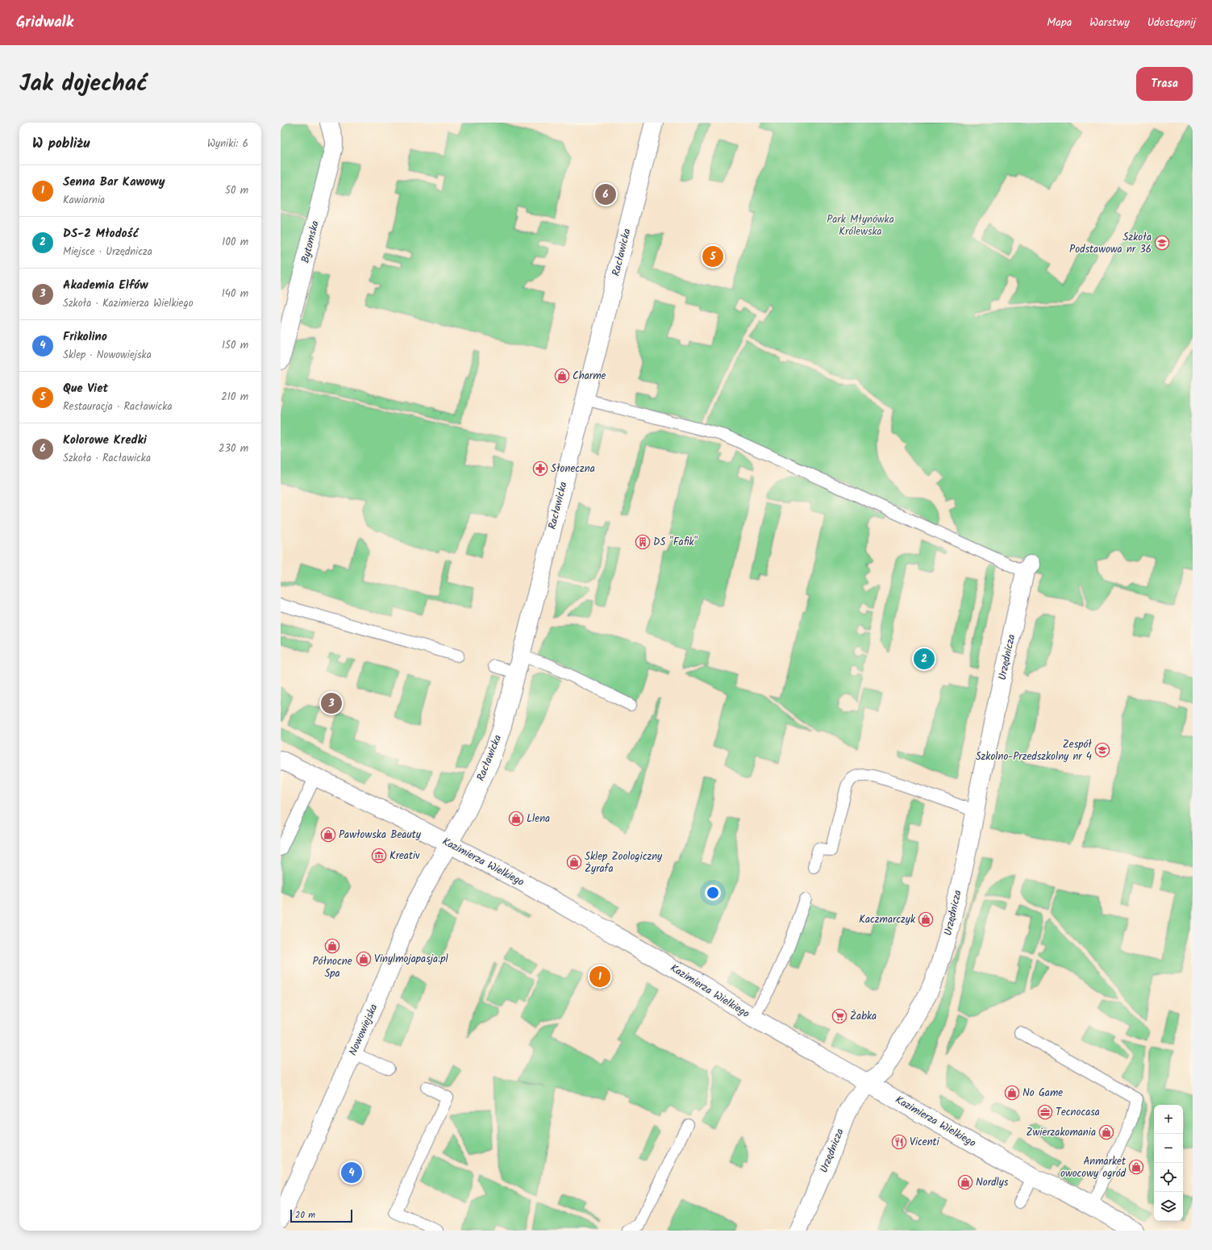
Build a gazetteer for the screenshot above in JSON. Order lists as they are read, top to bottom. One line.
{"streets":{"street":["Bytomska","Racławicka","Urzędnicza","Kazimierza Wielkiego","Nowowiejska"]},"crossings":[["Racławicka","Kazimierza Wielkiego"],["Racławicka","Nowowiejska"],["Urzędnicza","Kazimierza Wielkiego"],["Kazimierza Wielkiego","Nowowiejska"]],"parks":["Park Młynówka Królewska"],"places":{"school or university":["Szkoła Podstawowa nr 36","Zespół Szkolno-Przedszkolny nr 4"],"shop":["Charme","Llena","Pawłowska Beauty","Sklep Zoologiczny Żyrafa","Kaczmarczyk","Północne Spa","Vinylmojapasja.pl","No Game","Zwierzakomania","Anmarket owocowy ogród","Nordlys"],"pharmacy":["Słoneczna"],"building":["DS \"Fafik\""],"museum":["Kreativ"],"supermarket":["Żabka"],"office":["Tecnocasa"],"restaurant":["Vicenti"]},"scale_bar":"20 m","page":{"header":"Gridwalk","nav":["Mapa","Warstwy","Udostępnij"],"title":"Jak dojechać","buttons":"Trasa","heading":["W pobliżu","Wyniki: 6"],"list":[{"mark":"1","name":"Senna Bar Kawowy","note":"Kawiarnia","value":"50 m"},{"mark":"2","name":"DS-2 Młodość","note":"Miejsce · Urzędnicza","value":"100 m"},{"mark":"3","name":"Akademia Elfów","note":"Szkoła · Kazimierza Wielkiego","value":"140 m"},{"mark":"4","name":"Frikolino","note":"Sklep · Nowowiejska","value":"150 m"},{"mark":"5","name":"Que Viet","note":"Restauracja · Racławicka","value":"210 m"},{"mark":"6","name":"Kolorowe Kredki","note":"Szkoła · Racławicka","value":"230 m"}],"pins":["6","5","2","3","1","4"],"map_buttons":["+","−"],"scale":"20 m"}}
